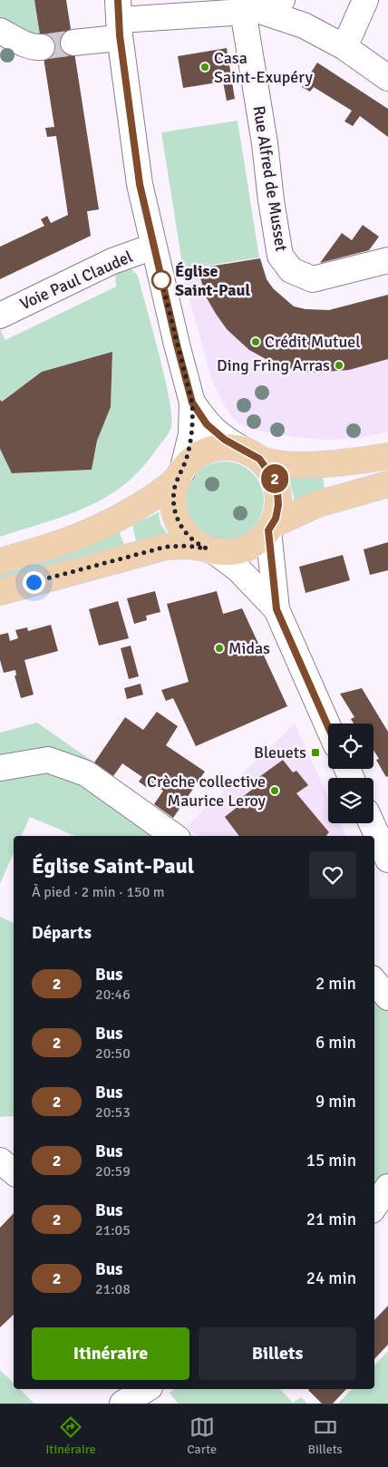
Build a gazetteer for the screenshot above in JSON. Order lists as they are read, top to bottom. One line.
{"streets":{"street":["Rue Alfred de Musset","Voie Paul Claudel"]},"places":{"other":["Casa Saint-Exupéry","Église Saint-Paul","Crédit Mutuel","Ding Fring Arras","Midas","Crèche collective Maurice Leroy"],"transit":["Bleuets"]},"lines":["bus line 2"],"page":{"on_map":"2","heading":[["Église Saint-Paul","À pied · 2 min · 150 m"],"Départs"],"list":[{"mark":"2","name":"Bus","note":"20:46","value":"2 min"},{"mark":"2","name":"Bus","note":"20:50","value":"6 min"},{"mark":"2","name":"Bus","note":"20:53","value":"9 min"},{"mark":"2","name":"Bus","note":"20:59","value":"15 min"},{"mark":"2","name":"Bus","note":"21:05","value":"21 min"},{"mark":"2","name":"Bus","note":"21:08","value":"24 min"}],"buttons":["Itinéraire","Billets"],"tabs":["Itinéraire","Carte","Billets"]}}
